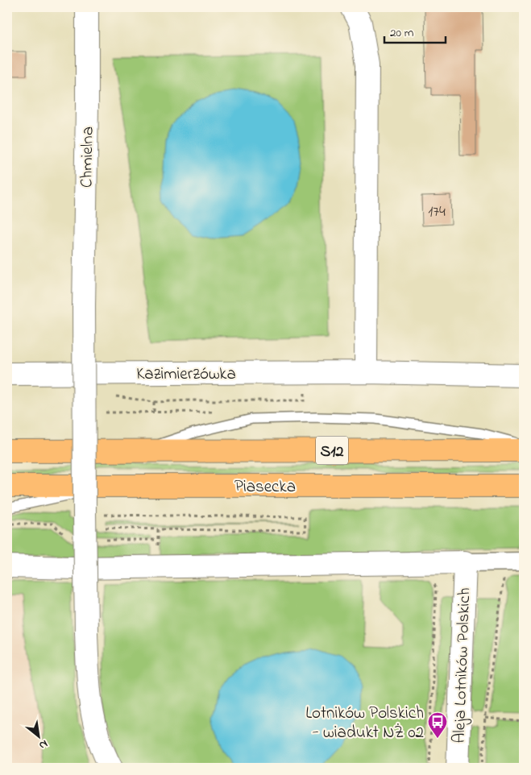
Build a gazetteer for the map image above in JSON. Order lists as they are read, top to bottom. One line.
{"streets":{"highway":["S12","Piasecka"],"street":["Chmielna","Kazimierzówka","Aleja Lotników Polskich"]},"places":{"bus stop":["Lotników Polskich - wiadukt NŻ 02"]},"house_numbers":["174"],"scale_bar":"20 m","north":"bottom right"}
